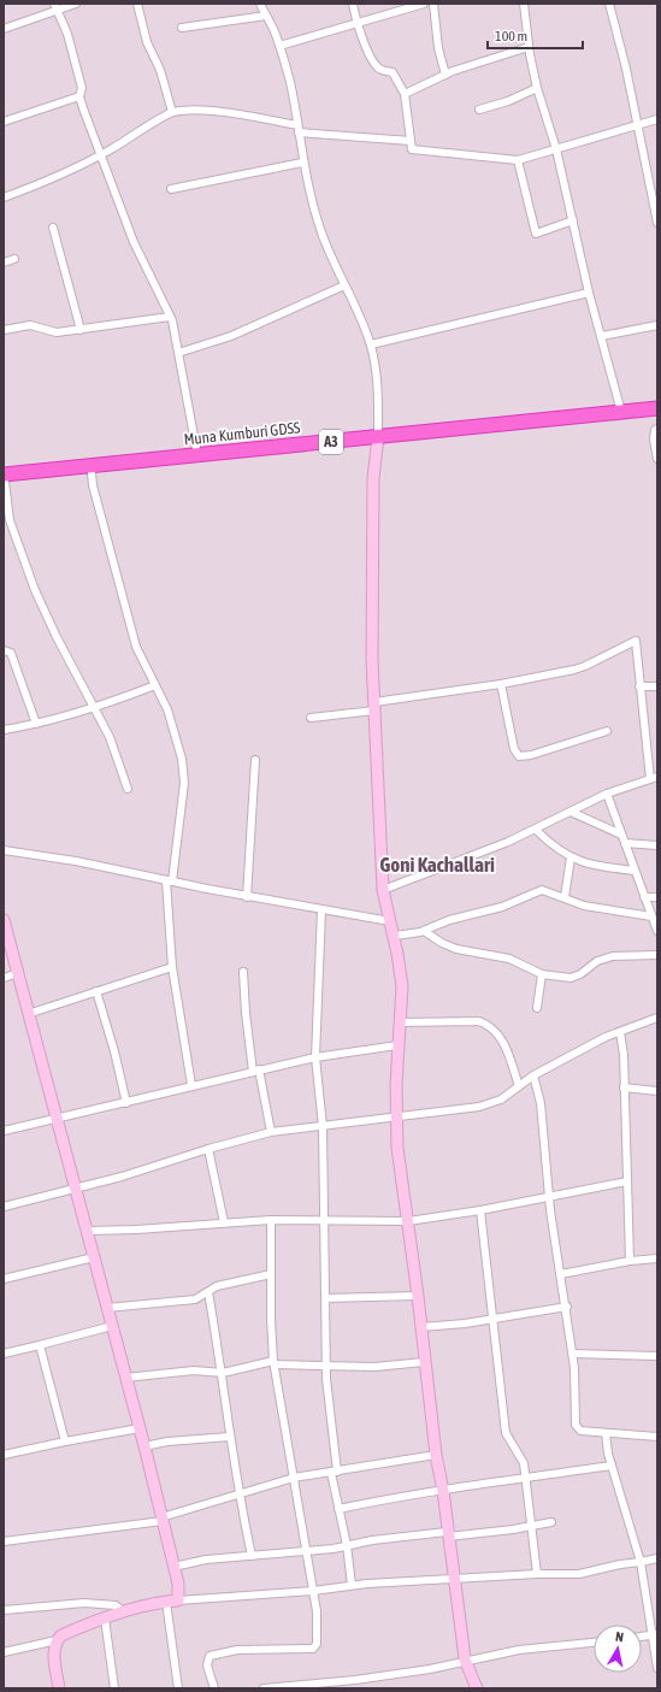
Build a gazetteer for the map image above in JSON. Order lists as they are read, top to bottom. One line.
{"streets":{"highway":["Muna Kumburi GDSS","A3"]},"districts":["Goni Kachallari"],"scale_bar":"100 m","north":"top"}
